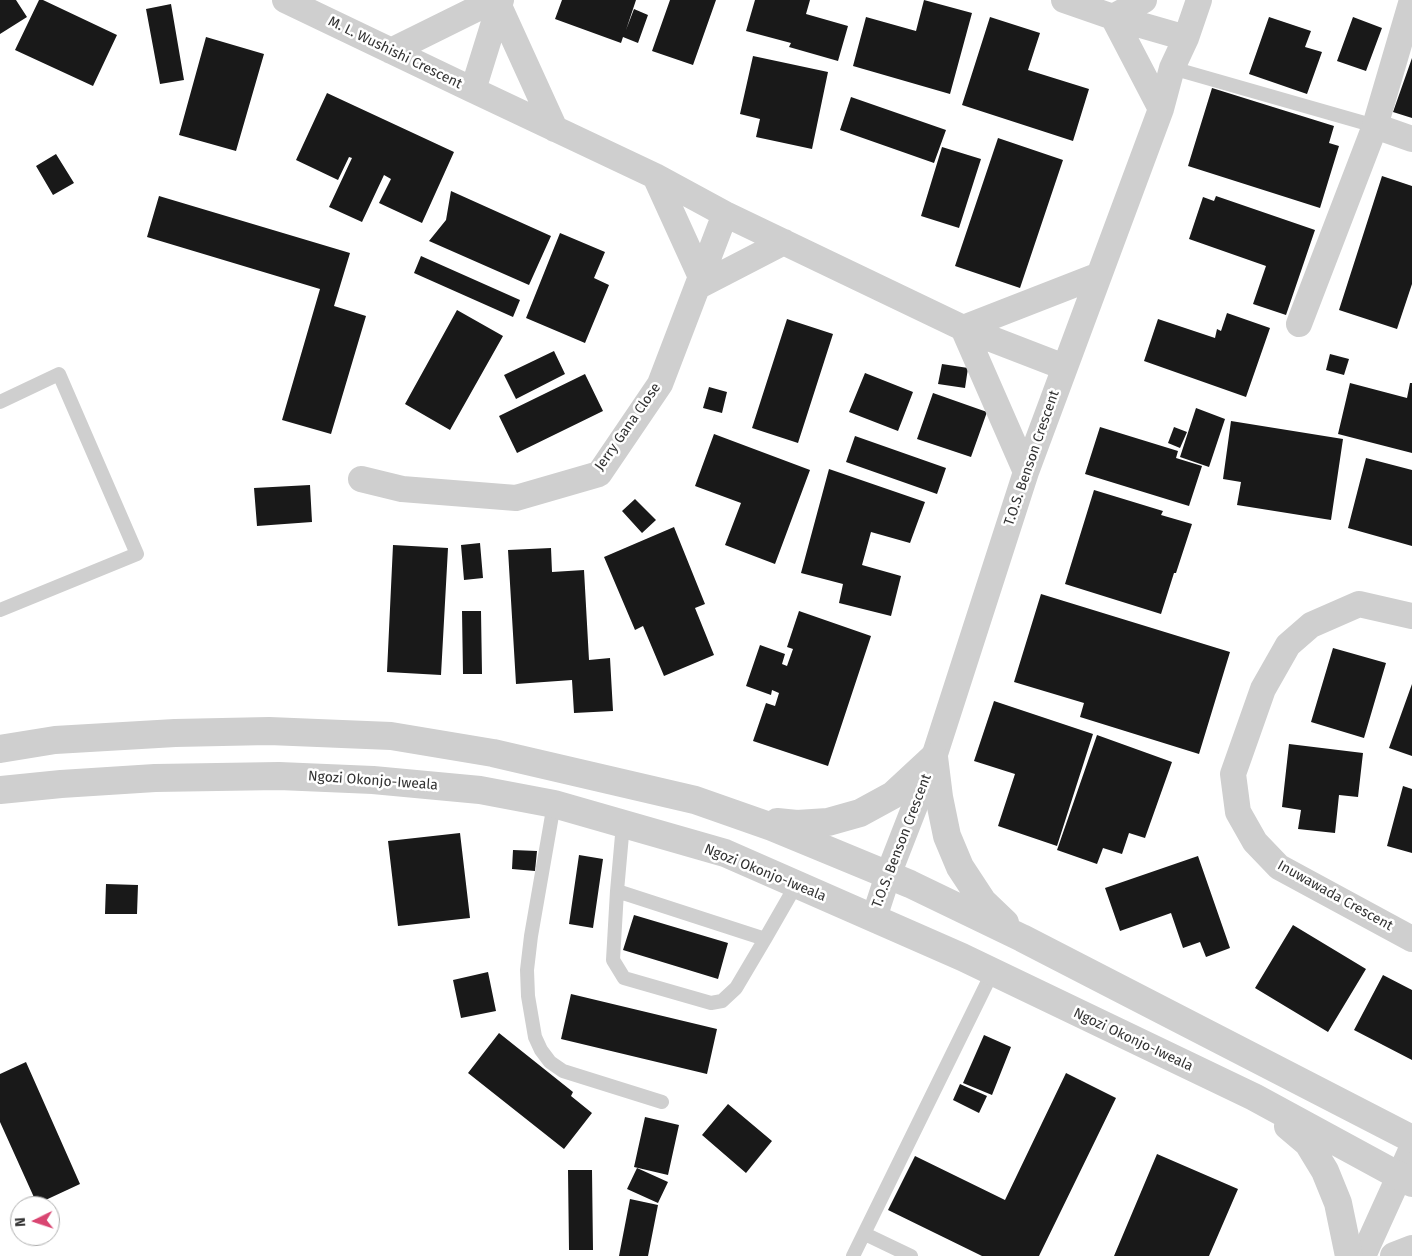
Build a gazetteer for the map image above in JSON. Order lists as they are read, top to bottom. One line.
{"streets":{"street":["M. L. Wushishi Crescent","Jerry Gana Close","T.O.S. Benson Crescent","Ngozi Okonjo-Iweala","Inuwawada Crescent"]},"crossings":[["T.O.S. Benson Crescent","Ngozi Okonjo-Iweala"]],"north":"left"}
